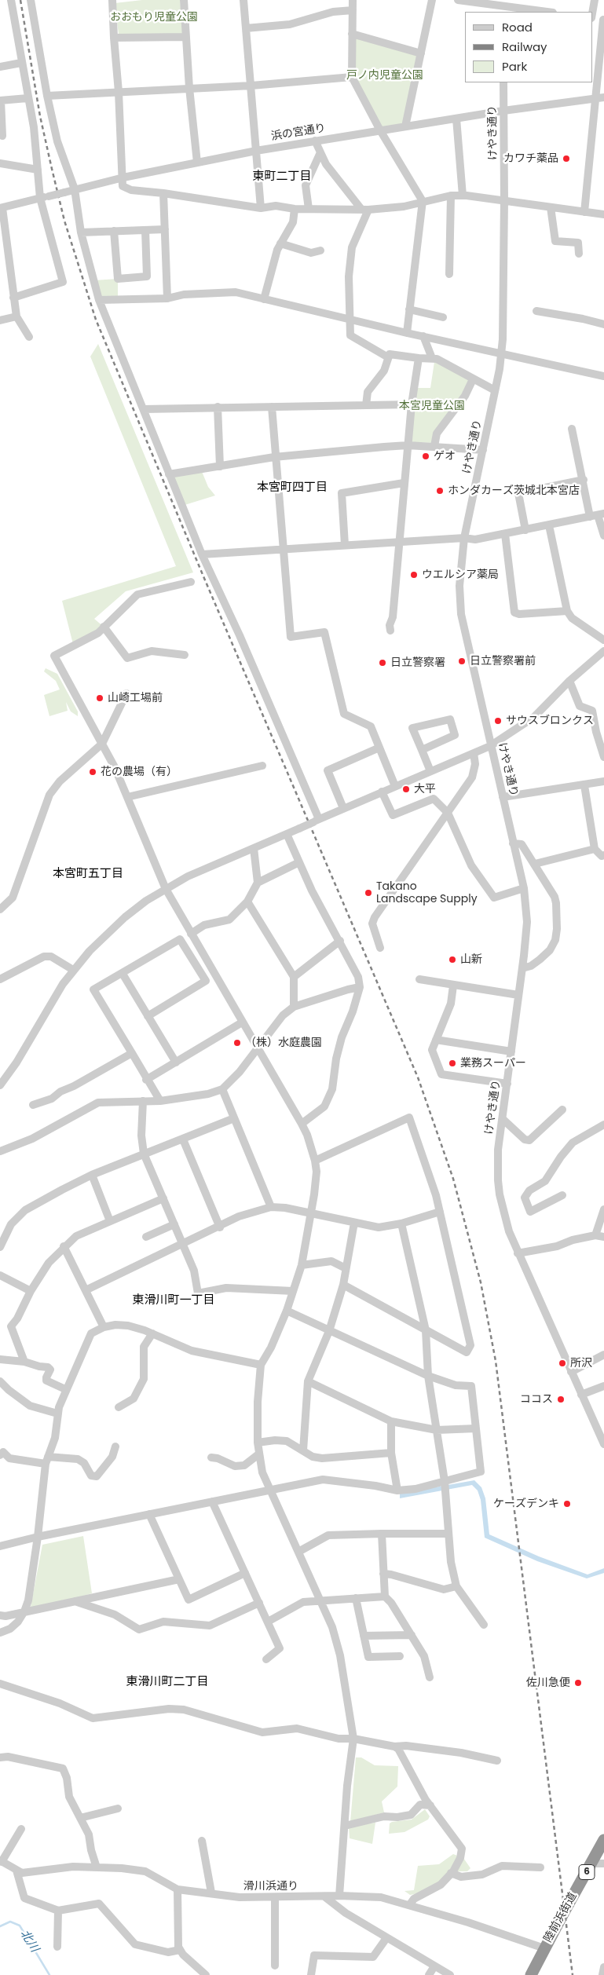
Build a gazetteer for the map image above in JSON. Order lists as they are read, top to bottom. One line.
{"streets":{"highway":["6","陸前浜街道"],"street":["浜の宮通り","けやき通り","滑川浜通り"]},"crossings":[["浜の宮通り","けやき通り"],["滑川浜通り","陸前浜街道"]],"districts":["東町二丁目","本宮町四丁目","本宮町五丁目","東滑川町一丁目","東滑川町二丁目"],"water":["北川"],"parks":["おおもり児童公園","戸ノ内児童公園","本宮児童公園"],"places":["カワチ薬品","ゲオ","ホンダカーズ茨城北本宮店","ウエルシア薬局","日立警察署前","日立警察署","山崎工場前","サウスブロンクス","花の農場（有）","大平","Takano Landscape Supply","山新","（株）水庭農園","業務スーパー","所沢","ココス","ケーズデンキ","佐川急便"],"legend":["Road","Railway","Park"]}
